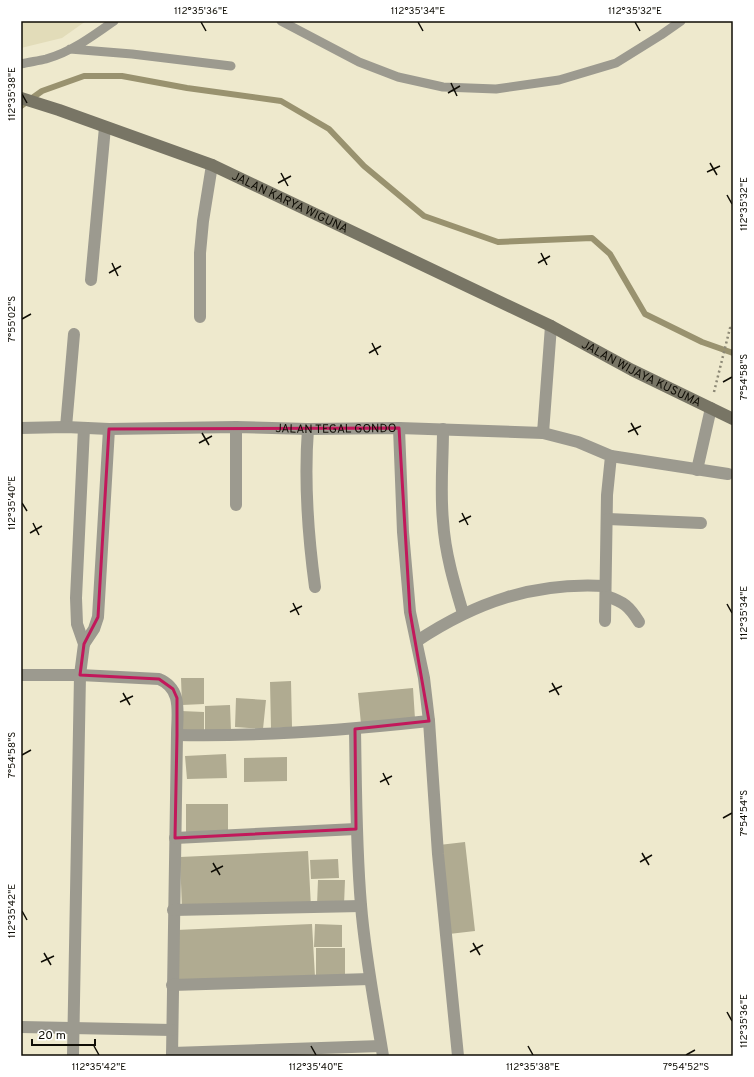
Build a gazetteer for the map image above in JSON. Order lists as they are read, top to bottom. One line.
{"streets":{"main road":["JALAN KARYA WIGUNA","JALAN WIJAYA KUSUMA"],"street":["JALAN TEGAL GONDO"]},"crossings":[["JALAN KARYA WIGUNA","JALAN WIJAYA KUSUMA"]],"scale_bar":"20 m","coordinates":["112°35'36\"E","112°35'34\"E","112°35'32\"E","112°35'38\"E","7°55'02\"S","7°54'58\"S","112°35'40\"E","7°54'54\"S","112°35'42\"E","7°54'52\"S"]}
